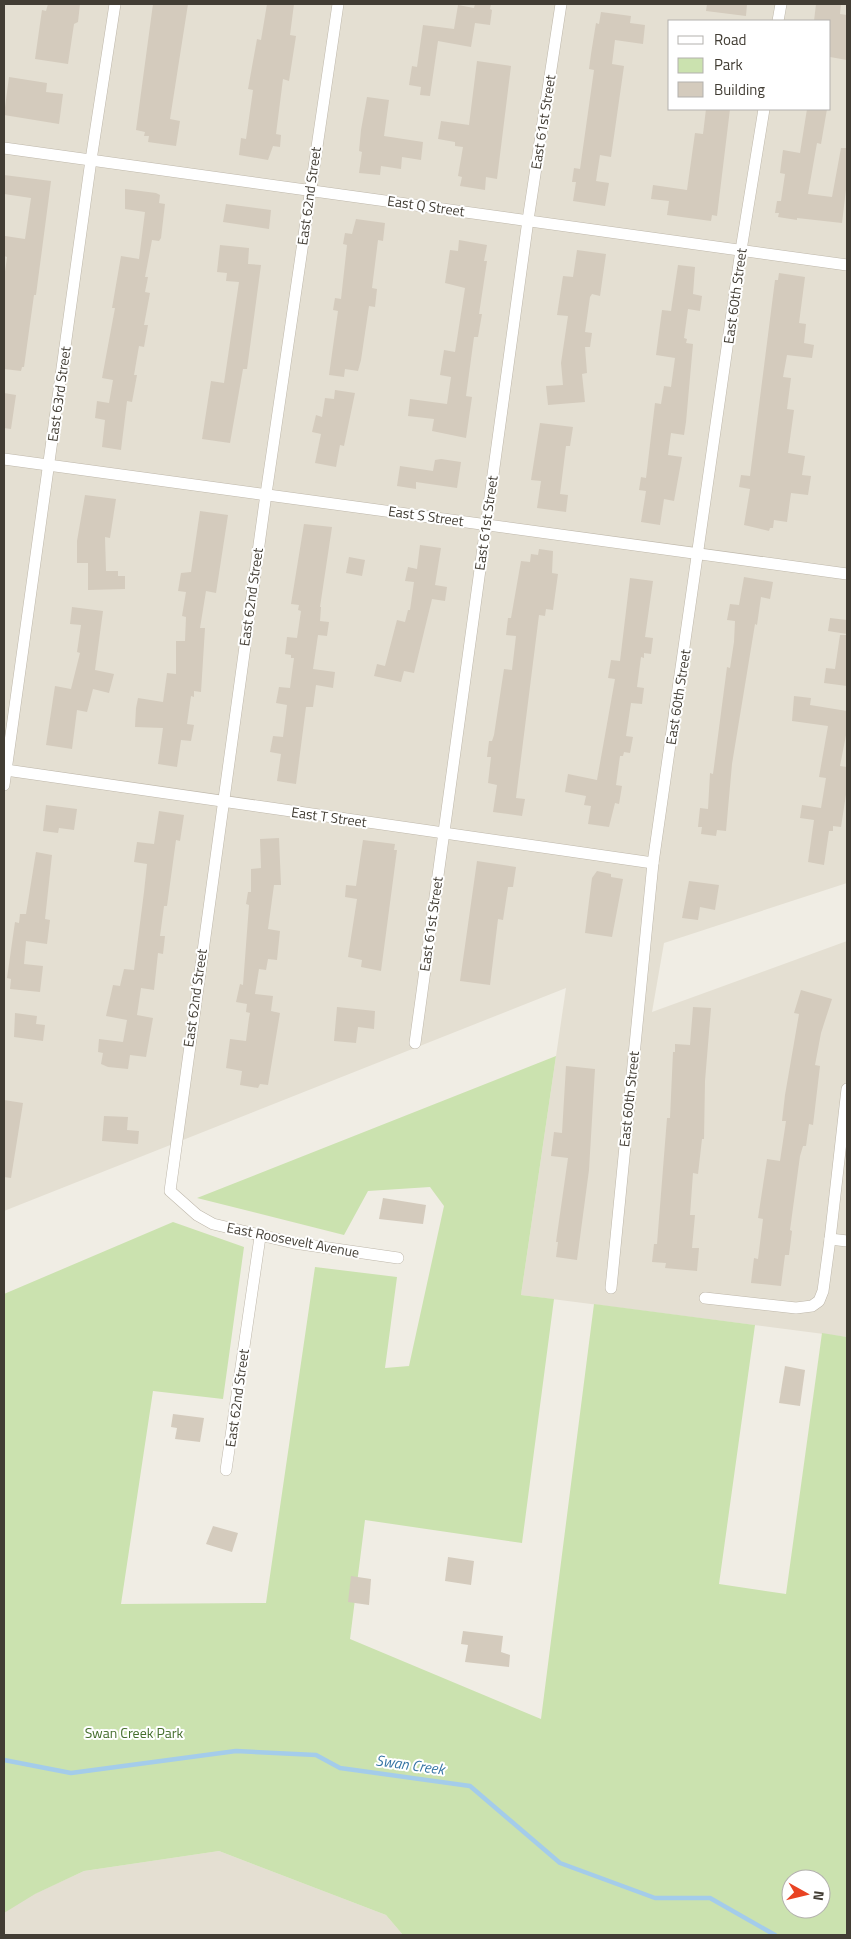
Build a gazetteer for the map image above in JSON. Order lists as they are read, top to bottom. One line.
{"streets":{"street":["East 61st Street","East 62nd Street","East Q Street","East 60th Street","East 63rd Street","East S Street","East T Street","East Roosevelt Avenue"]},"crossings":[["East 61st Street","East Q Street"],["East 61st Street","East S Street"],["East 61st Street","East T Street"],["East 62nd Street","East Q Street"],["East 62nd Street","East S Street"],["East 62nd Street","East T Street"],["East 62nd Street","East Roosevelt Avenue"],["East Q Street","East 60th Street"],["East Q Street","East 63rd Street"],["East 60th Street","East S Street"],["East 60th Street","East T Street"],["East 63rd Street","East S Street"],["East 63rd Street","East T Street"]],"water":["Swan Creek"],"parks":["Swan Creek Park"],"legend":["Road","Park","Building"],"north":"right"}
